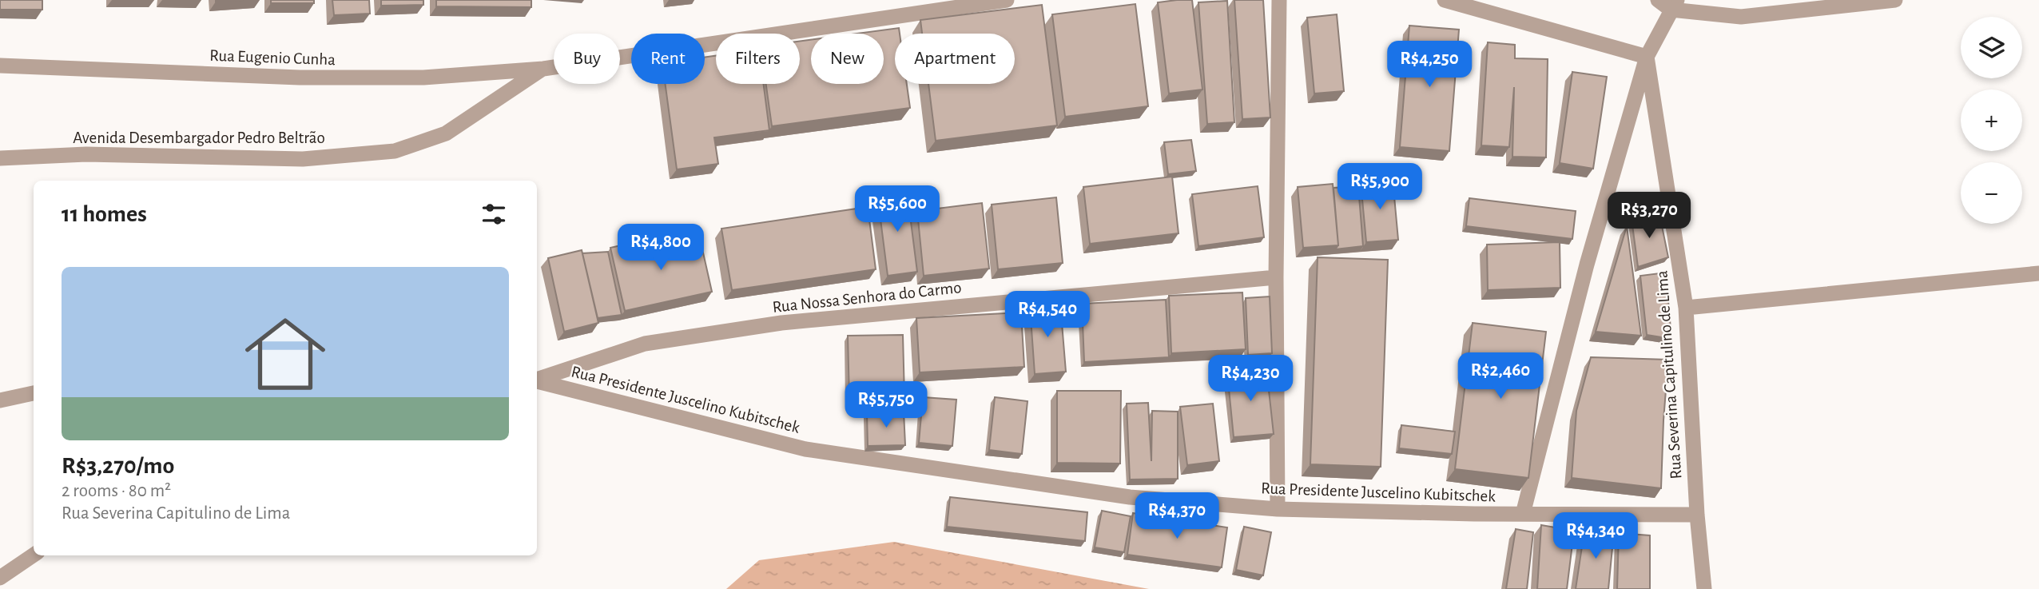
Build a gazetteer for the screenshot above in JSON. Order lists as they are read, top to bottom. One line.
{"streets":{"street":["Rua Eugenio Cunha","Avenida Desembargador Pedro Beltrão","Rua Nossa Senhora do Carmo","Rua Severina Capitulino de Lima","Rua Presidente Juscelino Kubitschek"]},"crossings":[["Rua Eugenio Cunha","Avenida Desembargador Pedro Beltrão"],["Rua Severina Capitulino de Lima","Rua Presidente Juscelino Kubitschek"]],"page":{"map_buttons":["+","−"],"chip":["Buy","Rent","Filters","New","Apartment"],"price":["R$4,250","R$5,900","R$5,600","R$3,270","R$4,800","R$4,540","R$2,460","R$4,230","R$5,750","R$4,370","R$4,340"],"heading":"11 homes","list":[{"name":"R$3,270/mo","note":"2 rooms · 80 m² · Rua Severina Capitulino de Lima"}]}}
